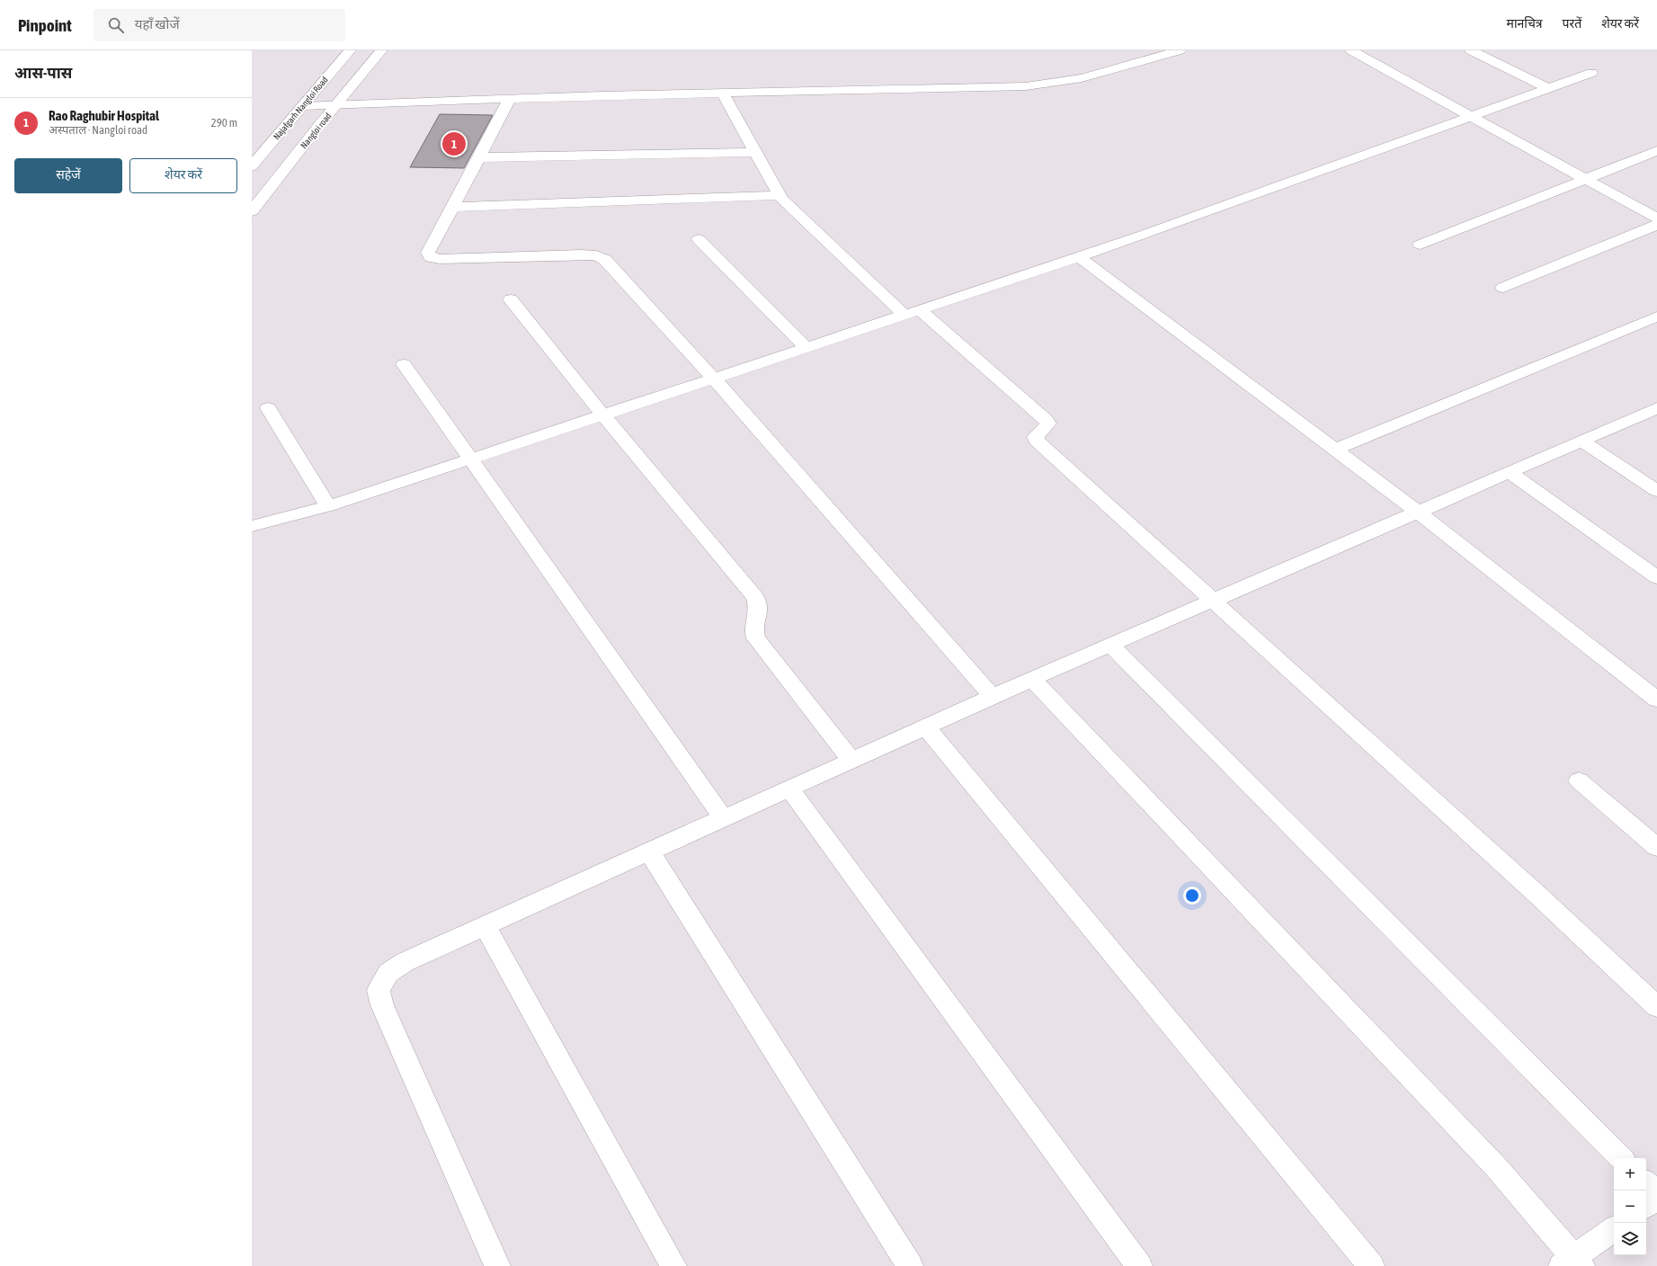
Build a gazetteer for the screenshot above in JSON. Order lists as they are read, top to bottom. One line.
{"streets":{"street":["Najafgarh Nangloi Road","Nangloi road"]},"page":{"header":"Pinpoint","search":"यहाँ खोजें","nav":["मानचित्र","परतें","शेयर करें"],"heading":"आस-पास","list":[{"mark":"1","name":"Rao Raghubir Hospital","note":"अस्पताल · Nangloi road","value":"290 m"}],"pins":"1","buttons":["सहेजें","शेयर करें"],"map_buttons":["+","−"]}}
